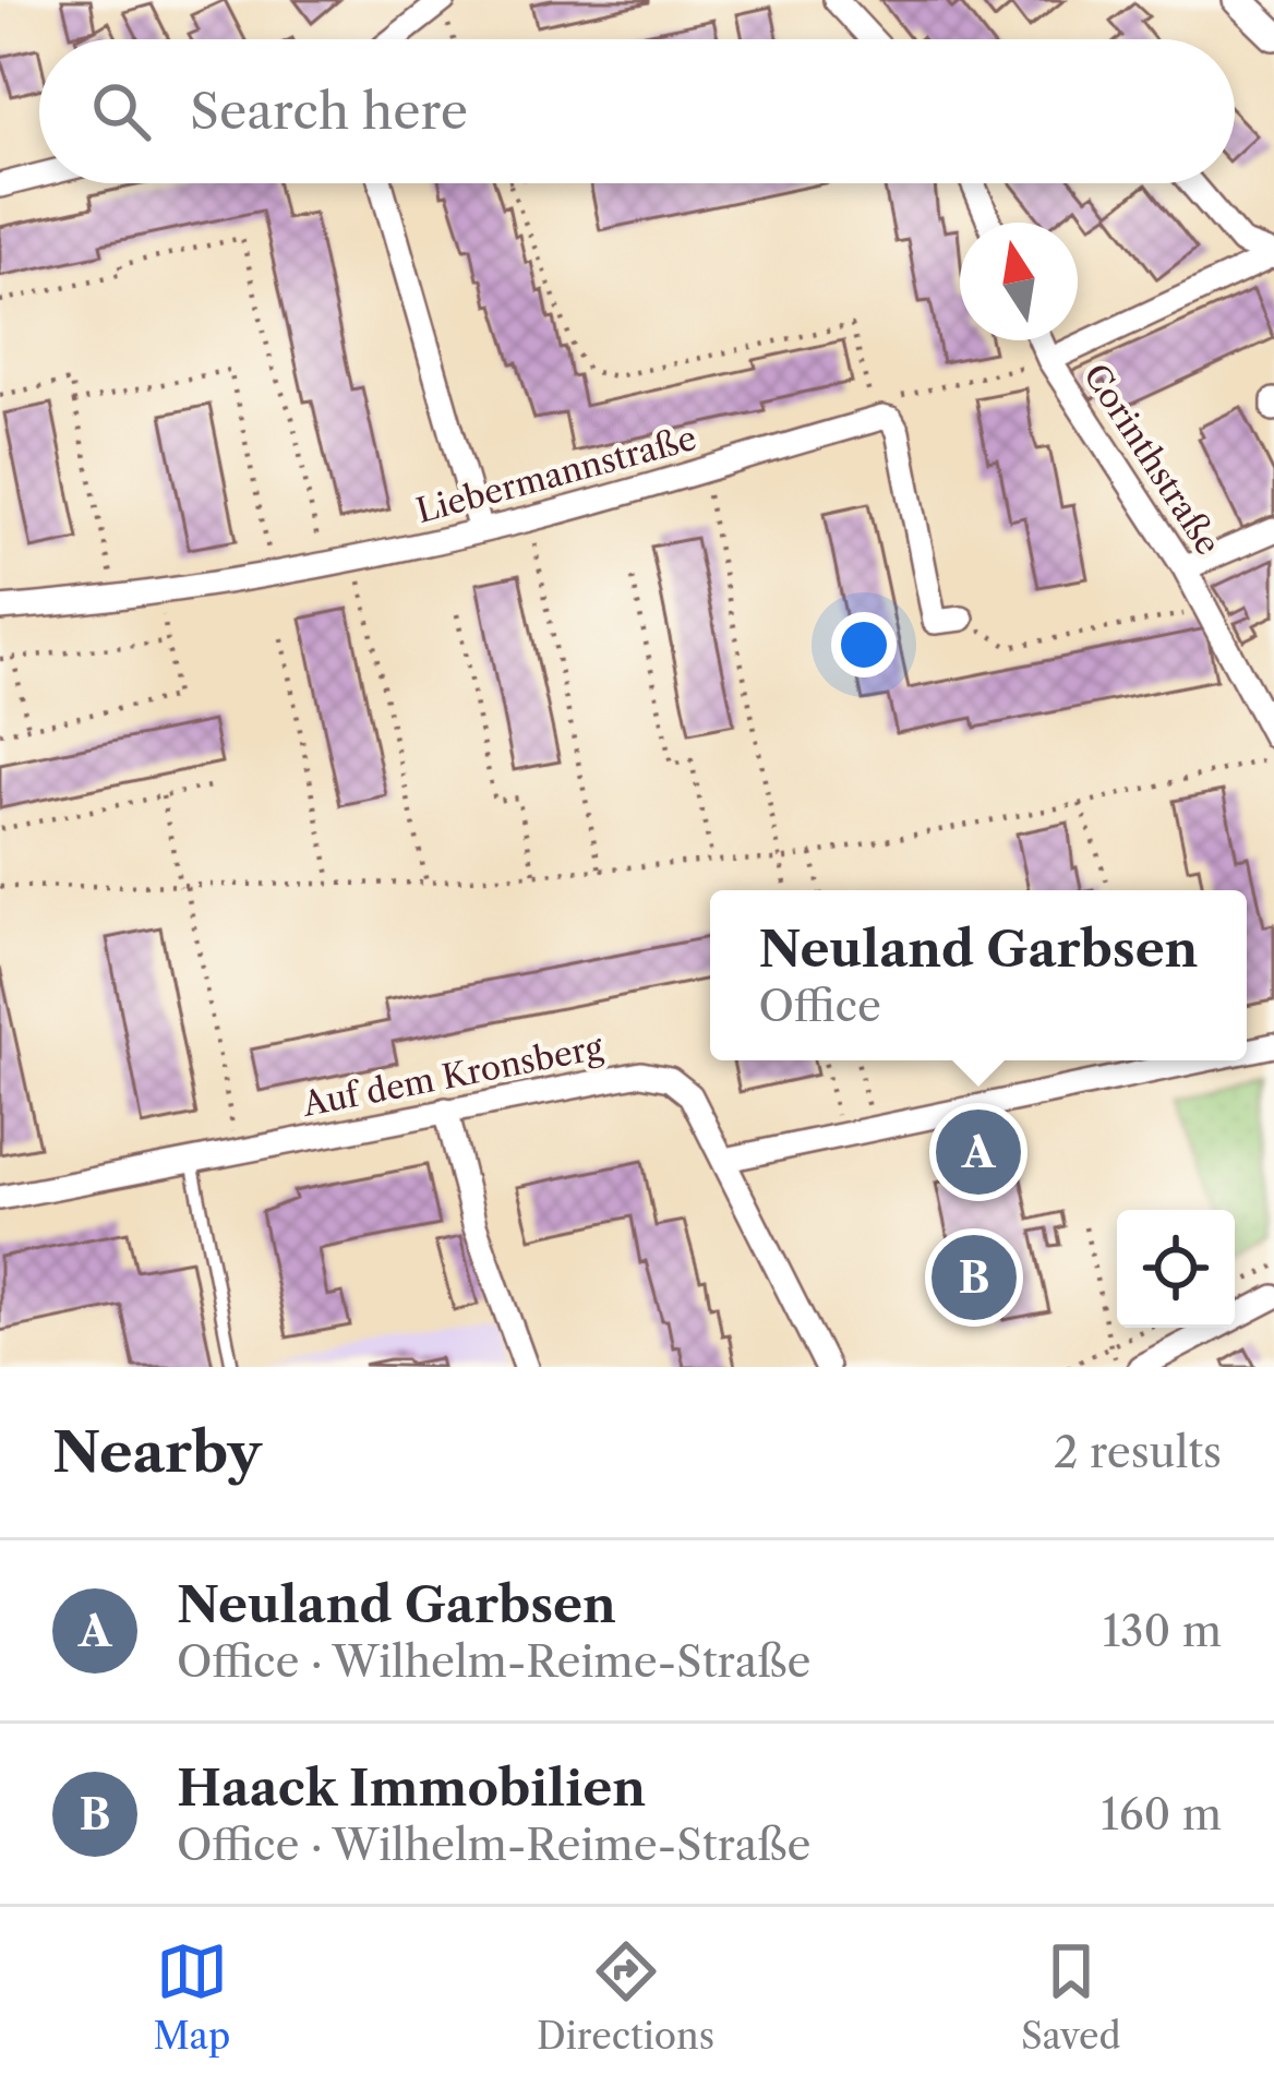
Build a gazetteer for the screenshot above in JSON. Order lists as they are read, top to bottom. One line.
{"streets":{"street":["Corinthstraße","Liebermannstraße","Auf dem Kronsberg"]},"north":"top","page":{"search":"Search here","popup":["Neuland Garbsen","Office"],"pins":["A","B"],"heading":["Nearby","2 results"],"list":[{"mark":"A","name":"Neuland Garbsen","note":"Office · Wilhelm-Reime-Straße","value":"130 m"},{"mark":"B","name":"Haack Immobilien","note":"Office · Wilhelm-Reime-Straße","value":"160 m"}],"nav":["Map","Directions","Saved"]}}
